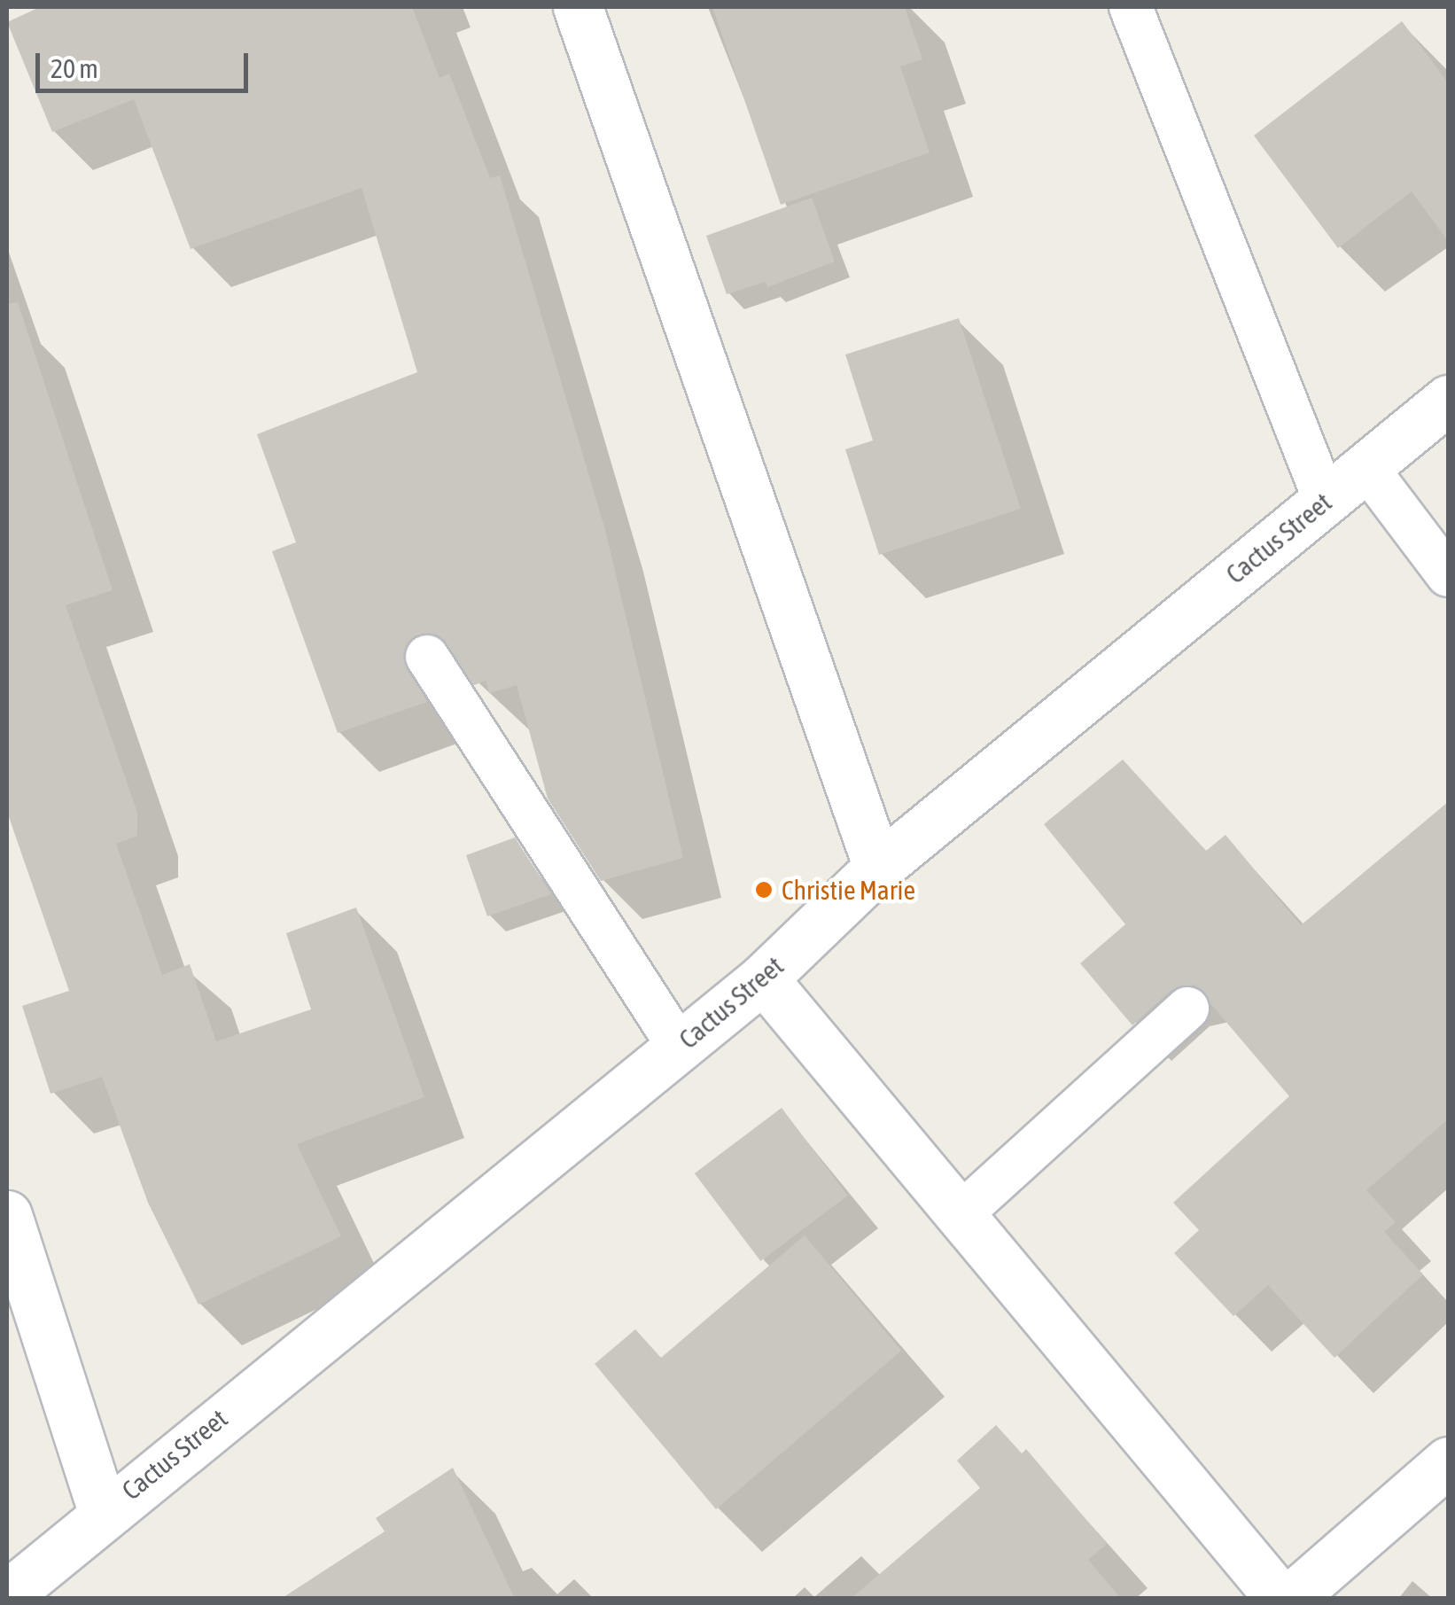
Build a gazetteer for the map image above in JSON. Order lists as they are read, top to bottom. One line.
{"streets":{"street":["Cactus Street"]},"places":["Christie Marie"],"scale_bar":"20 m"}
